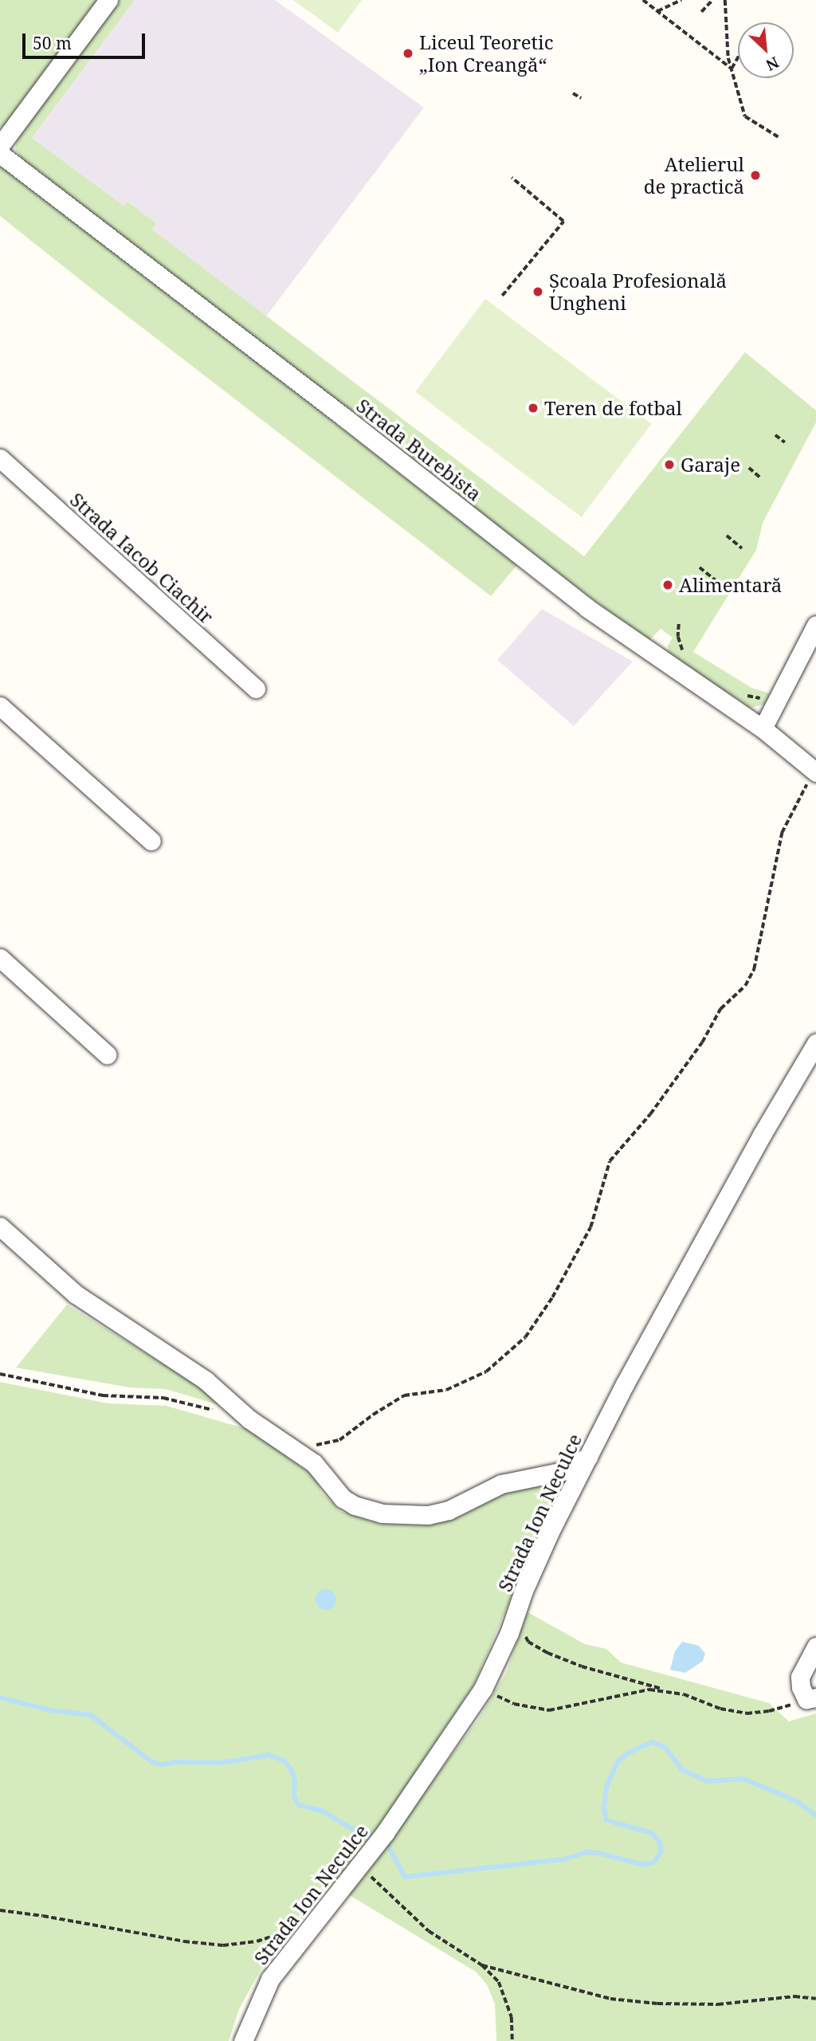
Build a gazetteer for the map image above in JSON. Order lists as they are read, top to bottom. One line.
{"streets":{"street":["Strada Burebista","Strada Iacob Ciachir","Strada Ion Neculce"]},"places":["Liceul Teoretic „Ion Creangă“","Atelierul de practică","Școala Profesională Ungheni","Teren de fotbal","Garaje","Alimentară"],"scale_bar":"50 m","north":"bottom right"}
